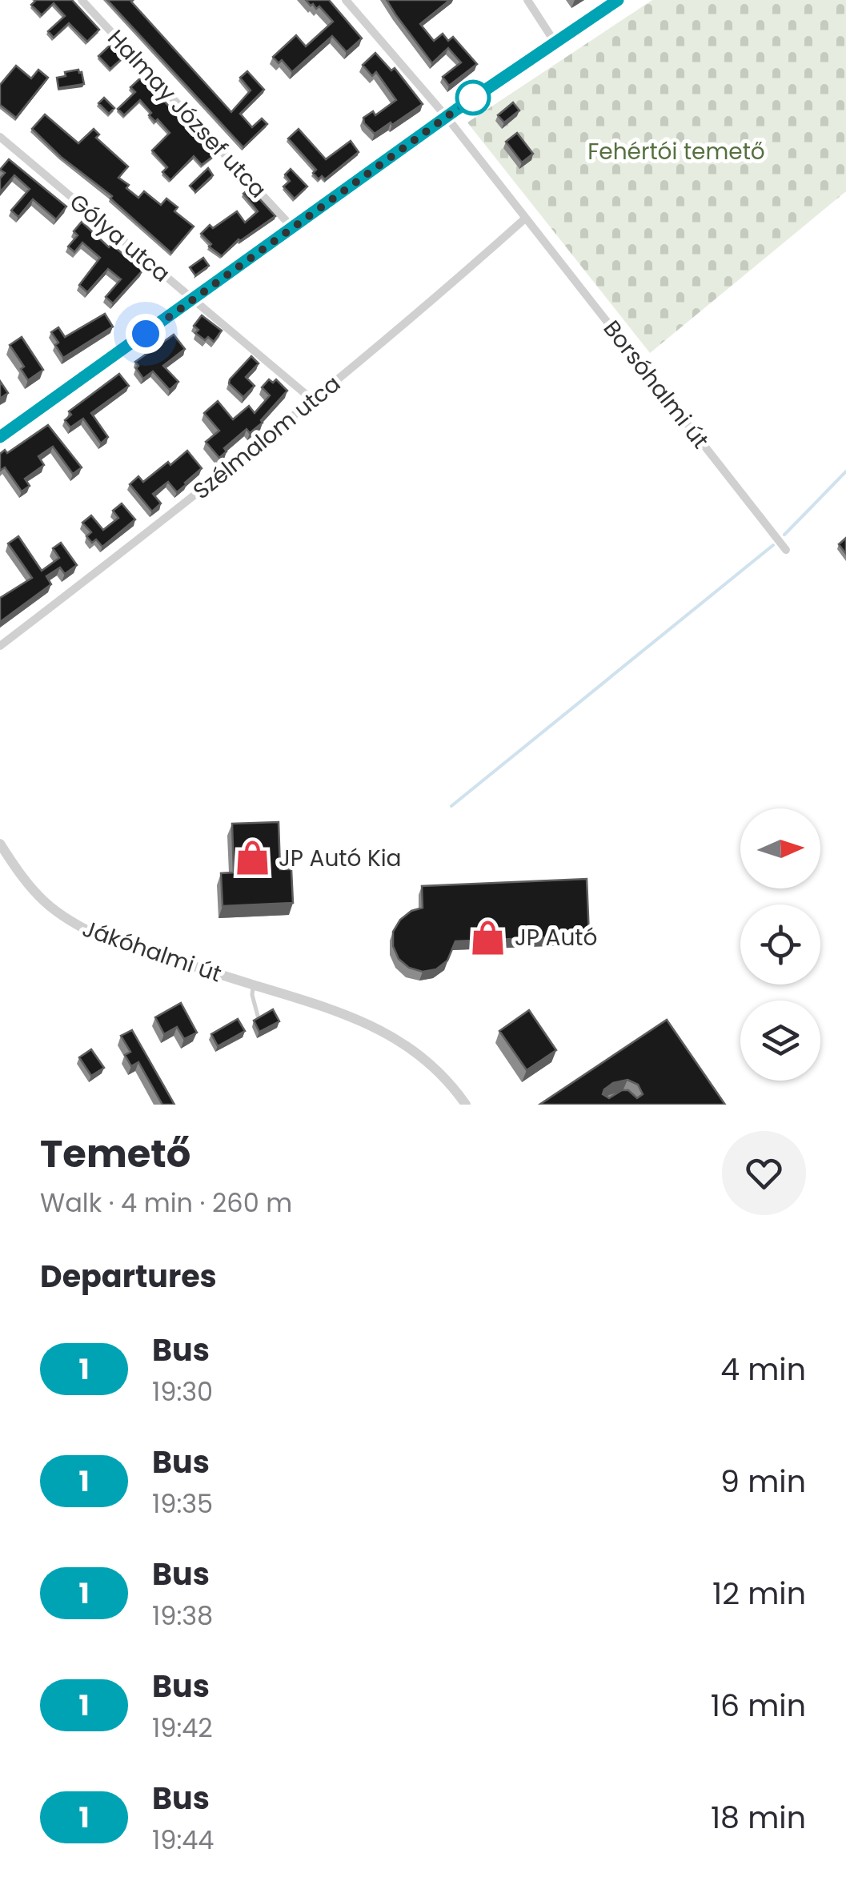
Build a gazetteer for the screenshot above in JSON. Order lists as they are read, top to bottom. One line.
{"streets":{"street":["Halmay József utca","Gólya utca","Borsóhalmi út","Szélmalom utca","Jákóhalmi út"]},"crossings":[["Gólya utca","Szélmalom utca"],["Borsóhalmi út","Szélmalom utca"]],"parks":["Fehértói temető"],"places":{"shop":["JP Autó Kia","JP Autó"]},"lines":["bus line 1"],"north":"right","page":{"heading":[["Temető","Walk · 4 min · 260 m"],"Departures"],"list":[{"mark":"1","name":"Bus","note":"19:30","value":"4 min"},{"mark":"1","name":"Bus","note":"19:35","value":"9 min"},{"mark":"1","name":"Bus","note":"19:38","value":"12 min"},{"mark":"1","name":"Bus","note":"19:42","value":"16 min"},{"mark":"1","name":"Bus","note":"19:44","value":"18 min"}]}}
